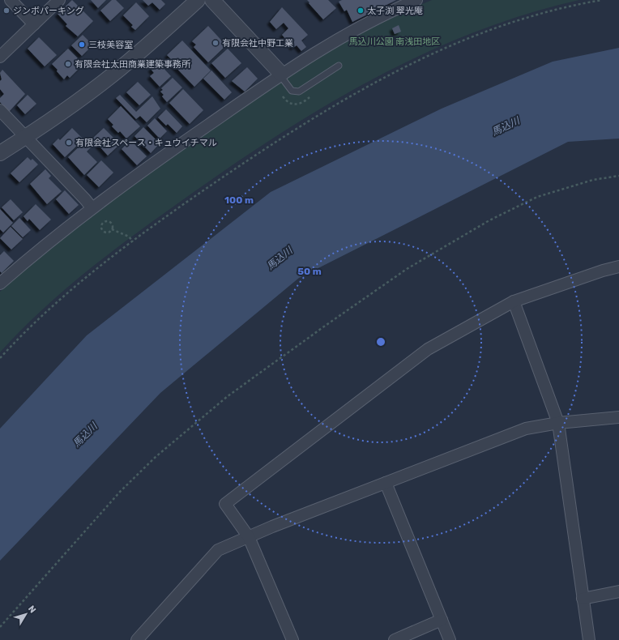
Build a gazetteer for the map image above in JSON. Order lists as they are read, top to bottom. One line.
{"water":["馬込川"],"parks":["馬込川公園 南浅田地区"],"places":["ジンボパーキング","太子渕 翠光庵","有限会社中野工業","三枝美容室","有限会社太田商業建築事務所","有限会社スペース・キュウイチマル"],"north":"top right","rings":["100 m","50 m"]}
